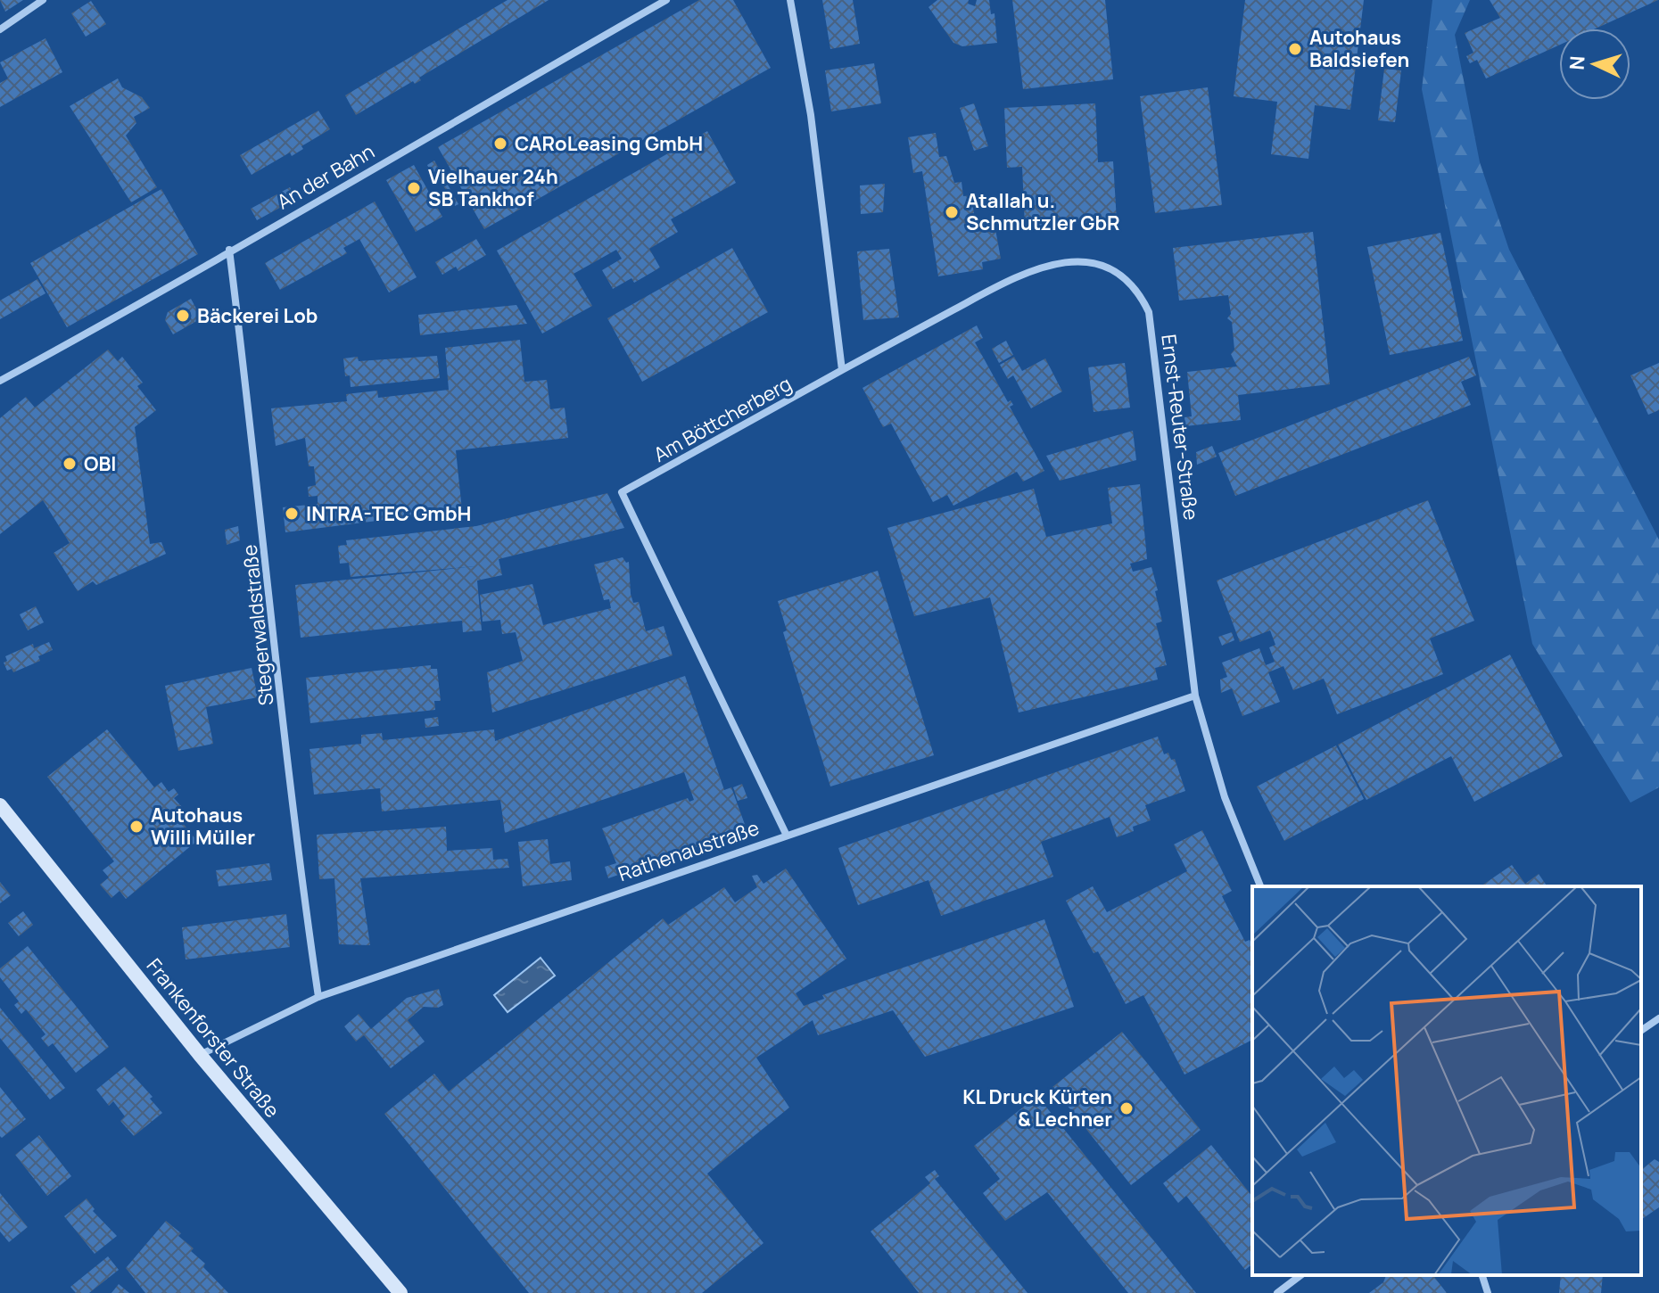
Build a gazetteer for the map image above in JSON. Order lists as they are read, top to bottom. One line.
{"streets":{"main road":["Frankenforster Straße"],"street":["An der Bahn","Am Böttcherberg","Ernst-Reuter-Straße","Stegerwaldstraße","Rathenaustraße"]},"crossings":[["An der Bahn","Stegerwaldstraße"],["Am Böttcherberg","Ernst-Reuter-Straße"],["Am Böttcherberg","Rathenaustraße"],["Ernst-Reuter-Straße","Rathenaustraße"],["Stegerwaldstraße","Rathenaustraße"],["Rathenaustraße","Frankenforster Straße"]],"places":["Autohaus Baldsiefen","CARoLeasing GmbH","Vielhauer 24h SB Tankhof","Atallah u. Schmutzler GbR","Bäckerei Lob","OBI","INTRA-TEC GmbH","Autohaus Willi Müller","KL Druck Kürten & Lechner"],"north":"left"}
